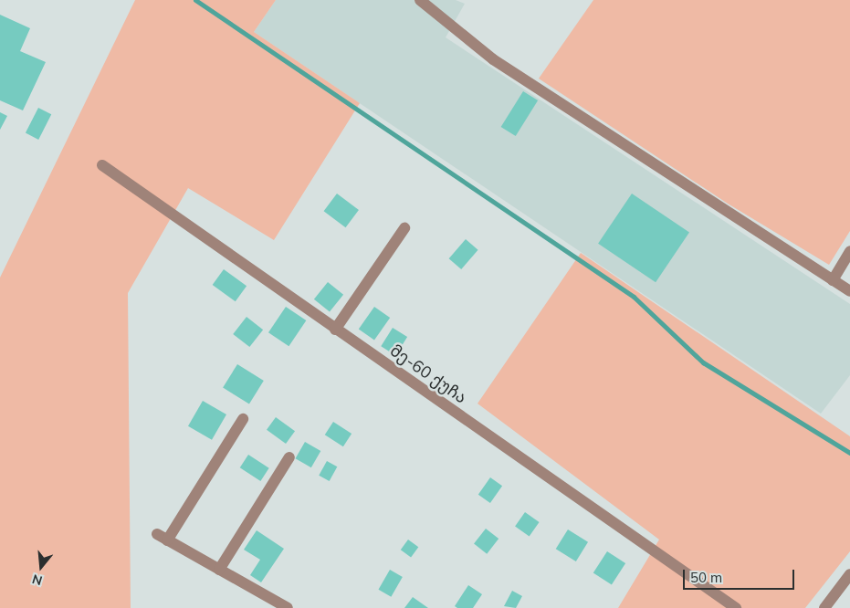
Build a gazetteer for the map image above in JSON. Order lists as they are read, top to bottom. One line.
{"streets":{"street":["მე-60 ქუჩა"]},"scale_bar":"50 m","north":"bottom"}
